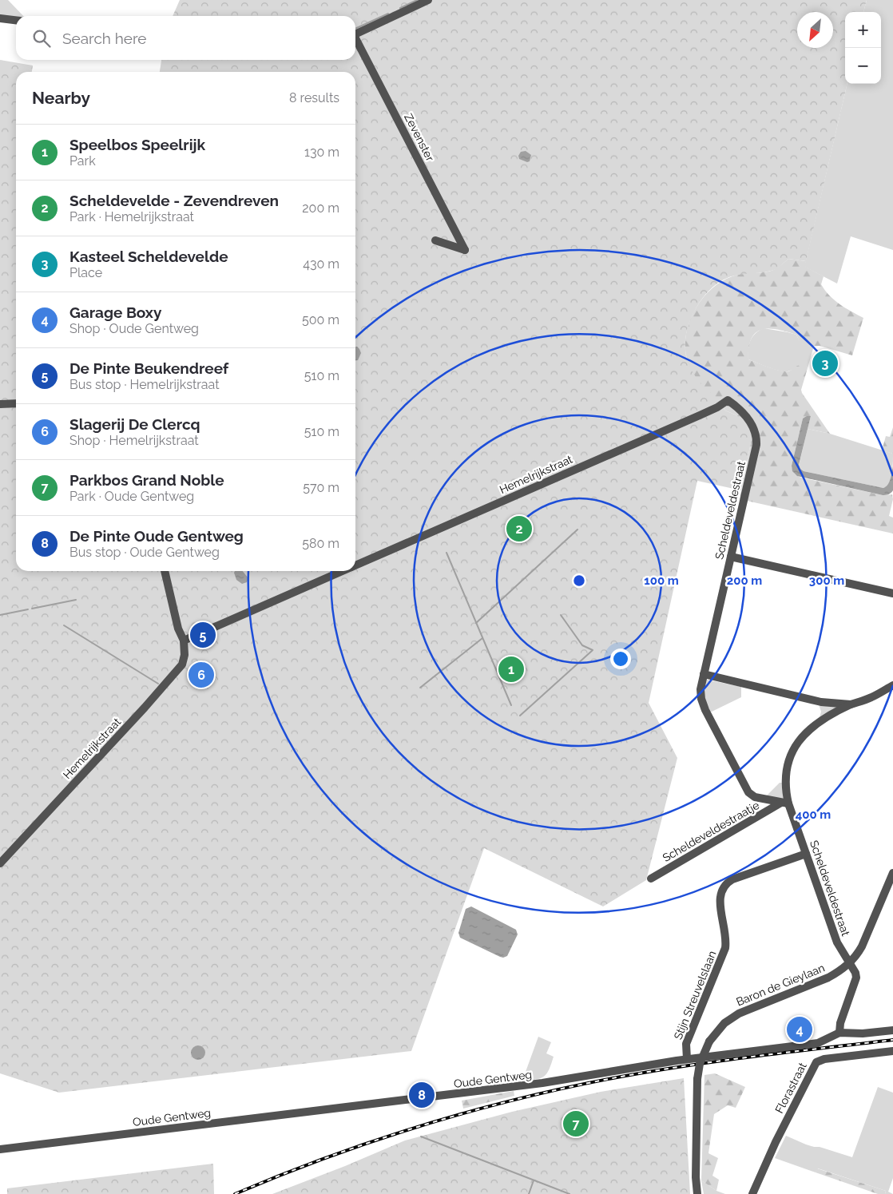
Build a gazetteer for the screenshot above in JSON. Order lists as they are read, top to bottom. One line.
{"streets":{"street":["Zevenster","Hemelrijkstraat","Scheldeveldestraat","Scheldeveldestraatje","Baron de Gieylaan","Stijn Streuvelslaan","Oude Gentweg","Florastraat"]},"crossings":[["Hemelrijkstraat","Scheldeveldestraat"],["Scheldeveldestraat","Scheldeveldestraatje"],["Scheldeveldestraat","Baron de Gieylaan"],["Scheldeveldestraat","Stijn Streuvelslaan"],["Stijn Streuvelslaan","Oude Gentweg"]],"north":"bottom left","page":{"map_buttons":["+","−"],"search":"Search here","heading":["Nearby","8 results"],"list":[{"mark":"1","name":"Speelbos Speelrijk","note":"Park","value":"130 m"},{"mark":"2","name":"Scheldevelde - Zevendreven","note":"Park · Hemelrijkstraat","value":"200 m"},{"mark":"3","name":"Kasteel Scheldevelde","note":"Place","value":"430 m"},{"mark":"4","name":"Garage Boxy","note":"Shop · Oude Gentweg","value":"500 m"},{"mark":"5","name":"De Pinte Beukendreef","note":"Bus stop · Hemelrijkstraat","value":"510 m"},{"mark":"6","name":"Slagerij De Clercq","note":"Shop · Hemelrijkstraat","value":"510 m"},{"mark":"7","name":"Parkbos Grand Noble","note":"Park · Oude Gentweg","value":"570 m"},{"mark":"8","name":"De Pinte Oude Gentweg","note":"Bus stop · Oude Gentweg","value":"580 m"}],"pins":["3","2","5","1","6","4","8","7"]},"rings":["100 m","200 m","300 m","400 m"]}
